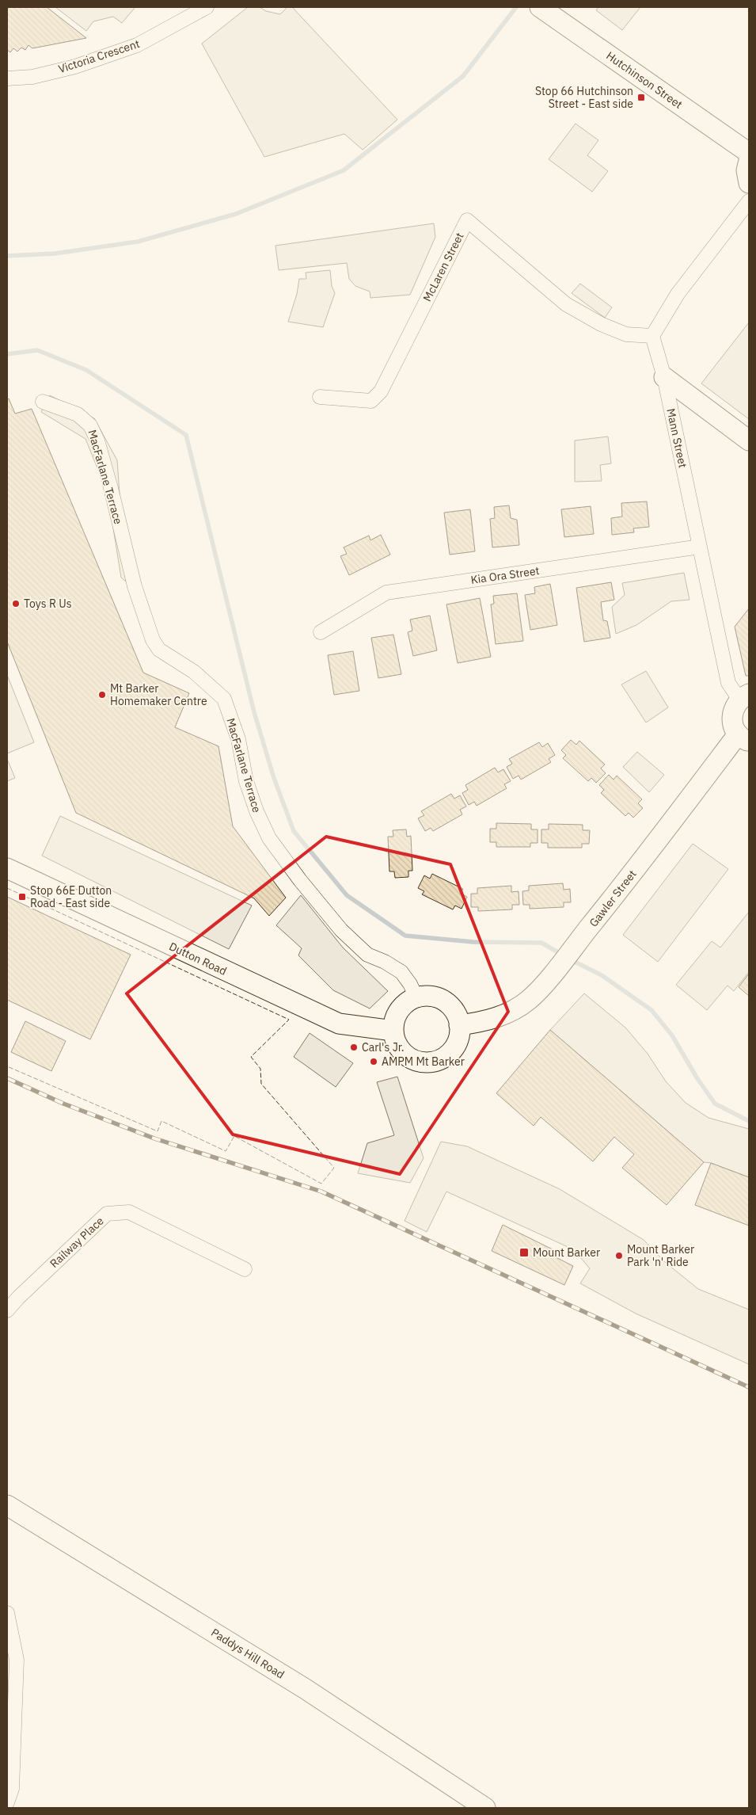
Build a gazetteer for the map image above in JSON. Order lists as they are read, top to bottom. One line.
{"streets":{"street":["Victoria Crescent","Hutchinson Street","McLaren Street","Mann Street","MacFarlane Terrace","Kia Ora Street","Gawler Street","Dutton Road","Railway Place","Paddys Hill Road"]},"crossings":[["McLaren Street","Mann Street"],["Mann Street","Kia Ora Street"],["MacFarlane Terrace","Gawler Street"],["MacFarlane Terrace","Dutton Road"],["Gawler Street","Dutton Road"]],"places":{"transit":["Stop 66 Hutchinson Street - East side","Stop 66E Dutton Road - East side","Mount Barker"],"other":["Toys R Us","Mt Barker Homemaker Centre","Carl's Jr.","AMPM Mt Barker","Mount Barker Park 'n' Ride"]}}
